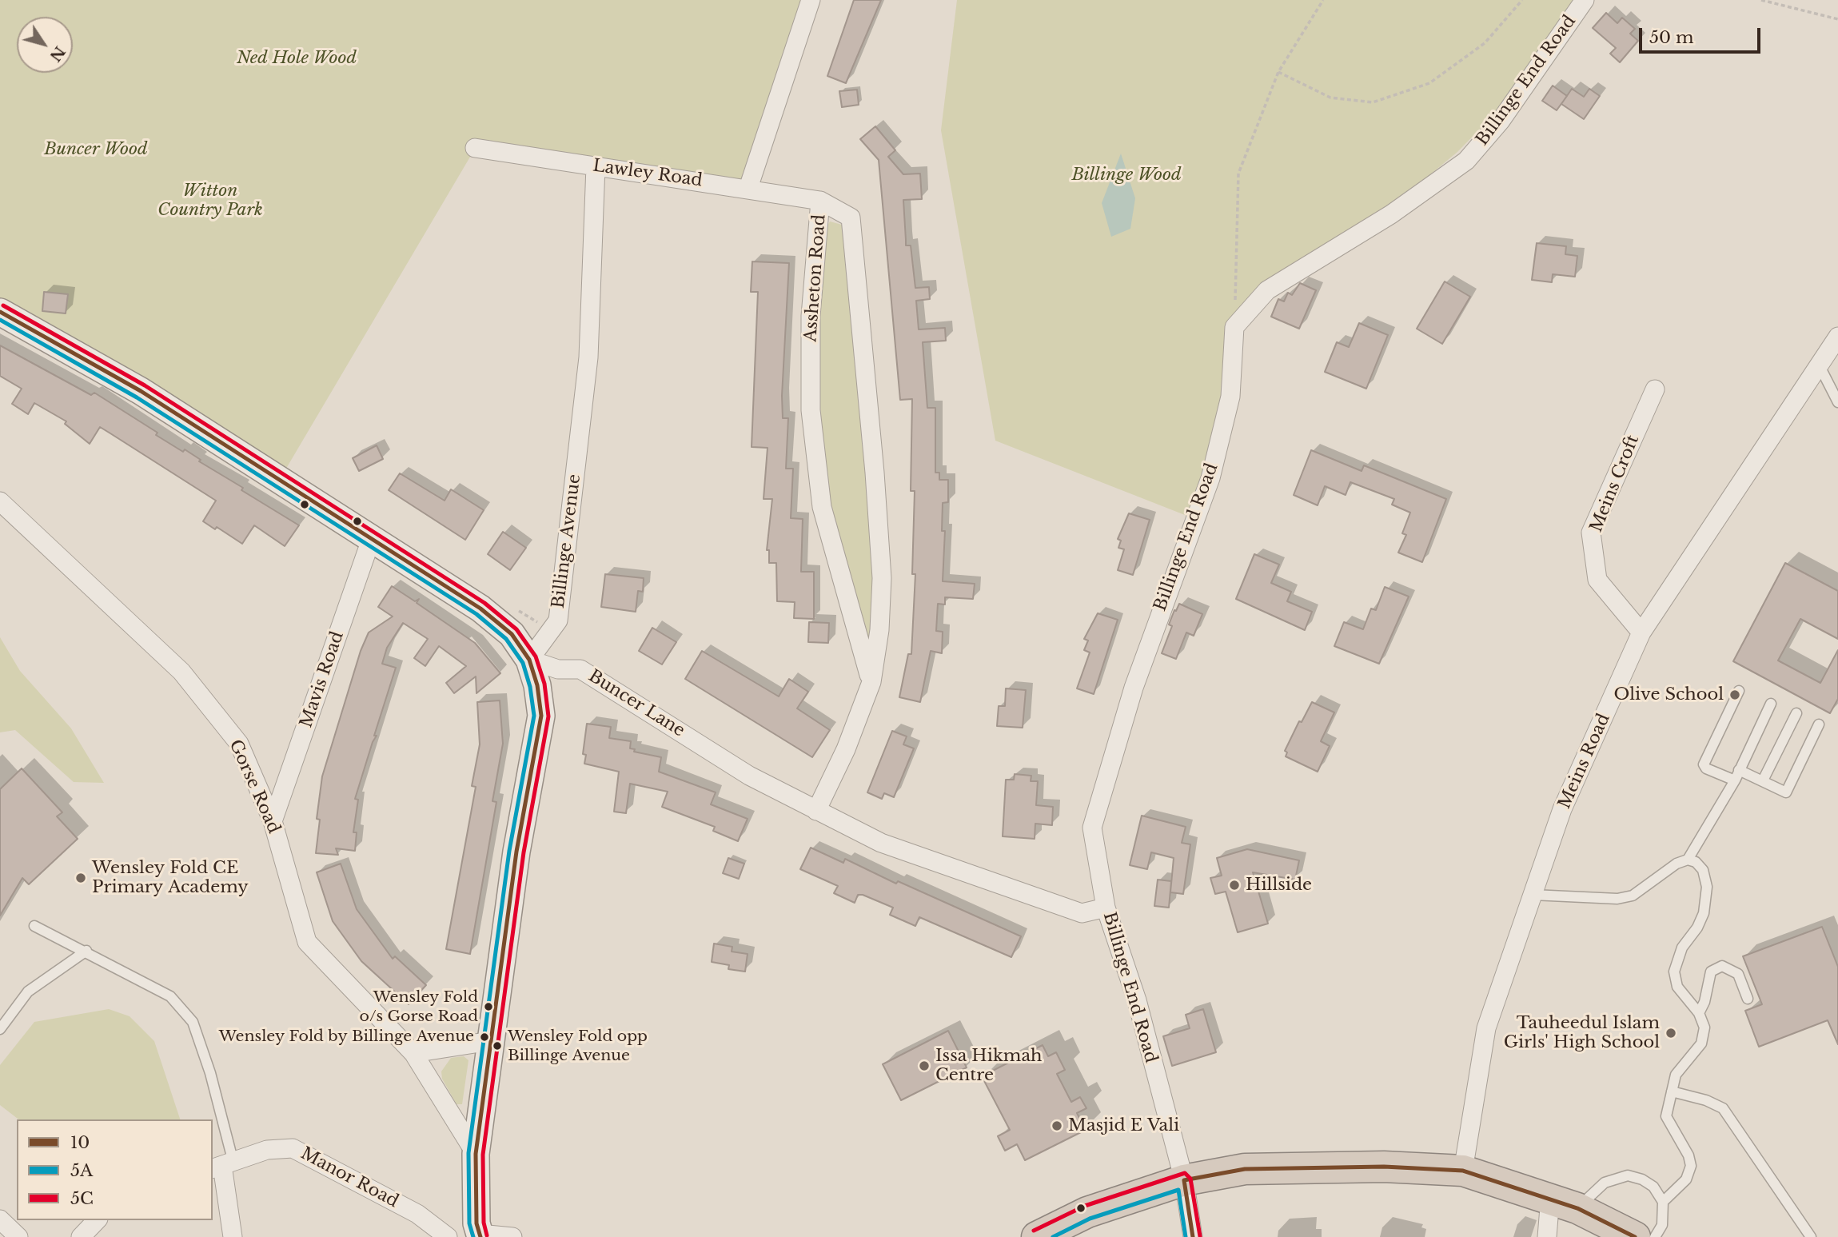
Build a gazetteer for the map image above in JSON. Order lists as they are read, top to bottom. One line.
{"streets":{"street":["Billinge End Road","Lawley Road","Assheton Road","Meins Croft","Billinge Avenue","Mavis Road","Buncer Lane","Meins Road","Gorse Road","Manor Road"]},"crossings":[["Billinge End Road","Buncer Lane"],["Lawley Road","Assheton Road"],["Lawley Road","Billinge Avenue"],["Assheton Road","Buncer Lane"],["Meins Croft","Meins Road"],["Billinge Avenue","Buncer Lane"],["Mavis Road","Gorse Road"]],"parks":["Ned Hole Wood","Buncer Wood","Billinge Wood","Witton Country Park"],"places":["Olive School","Wensley Fold CE Primary Academy","Hillside","Wensley Fold o/s Gorse Road","Tauheedul Islam Girls' High School","Wensley Fold by Billinge Avenue","Wensley Fold opp Billinge Avenue","Issa Hikmah Centre","Masjid E Vali"],"lines":["transit line 5C","transit line 10","transit line 5A"],"legend":["10","5A","5C"],"scale_bar":"50 m","north":"bottom right"}
